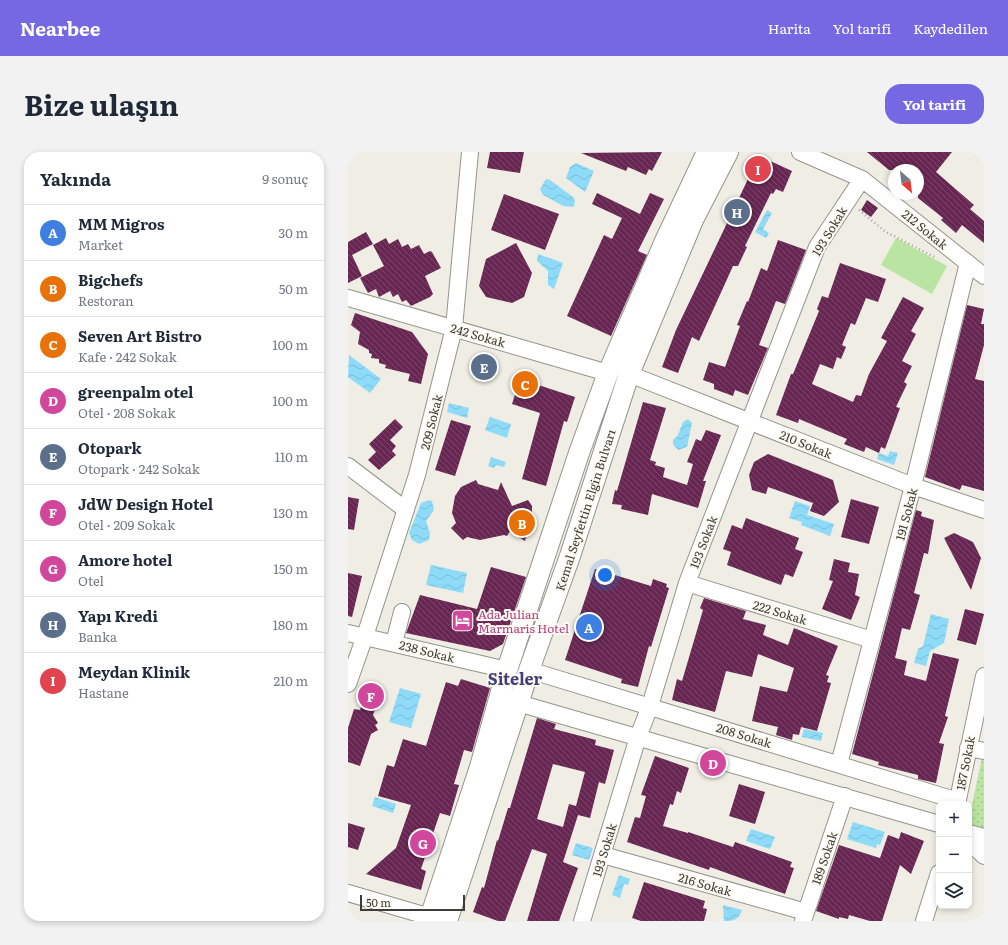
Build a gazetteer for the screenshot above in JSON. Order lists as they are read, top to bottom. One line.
{"streets":{"main road":["Kemal Seyfettin Elgin Bulvarı"],"street":["212 Sokak","193 Sokak","242 Sokak","209 Sokak","210 Sokak","191 Sokak","222 Sokak","238 Sokak","208 Sokak","187 Sokak","189 Sokak","216 Sokak"]},"crossings":[["212 Sokak","193 Sokak"],["212 Sokak","191 Sokak"],["193 Sokak","210 Sokak"],["193 Sokak","222 Sokak"],["193 Sokak","208 Sokak"],["193 Sokak","216 Sokak"],["242 Sokak","209 Sokak"],["242 Sokak","Kemal Seyfettin Elgin Bulvarı"],["209 Sokak","238 Sokak"],["210 Sokak","Kemal Seyfettin Elgin Bulvarı"],["210 Sokak","191 Sokak"],["Kemal Seyfettin Elgin Bulvarı","238 Sokak"],["Kemal Seyfettin Elgin Bulvarı","208 Sokak"],["191 Sokak","222 Sokak"],["191 Sokak","208 Sokak"],["189 Sokak","216 Sokak"]],"districts":["Siteler"],"places":{"hotel":["Ada Julian Marmaris Hotel"]},"scale_bar":"50 m","north":"bottom right","page":{"header":"Nearbee","nav":["Harita","Yol tarifi","Kaydedilen"],"title":"Bize ulaşın","buttons":"Yol tarifi","heading":["Yakında","9 sonuç"],"pins":["I","H","E","C","B","A","F","D","G"],"list":[{"mark":"A","name":"MM Migros","note":"Market","value":"30 m"},{"mark":"B","name":"Bigchefs","note":"Restoran","value":"50 m"},{"mark":"C","name":"Seven Art Bistro","note":"Kafe · 242 Sokak","value":"100 m"},{"mark":"D","name":"greenpalm otel","note":"Otel · 208 Sokak","value":"100 m"},{"mark":"E","name":"Otopark","note":"Otopark · 242 Sokak","value":"110 m"},{"mark":"F","name":"JdW Design Hotel","note":"Otel · 209 Sokak","value":"130 m"},{"mark":"G","name":"Amore hotel","note":"Otel","value":"150 m"},{"mark":"H","name":"Yapı Kredi","note":"Banka","value":"180 m"},{"mark":"I","name":"Meydan Klinik","note":"Hastane","value":"210 m"}],"map_buttons":["+","−"],"scale":"50 m"}}
